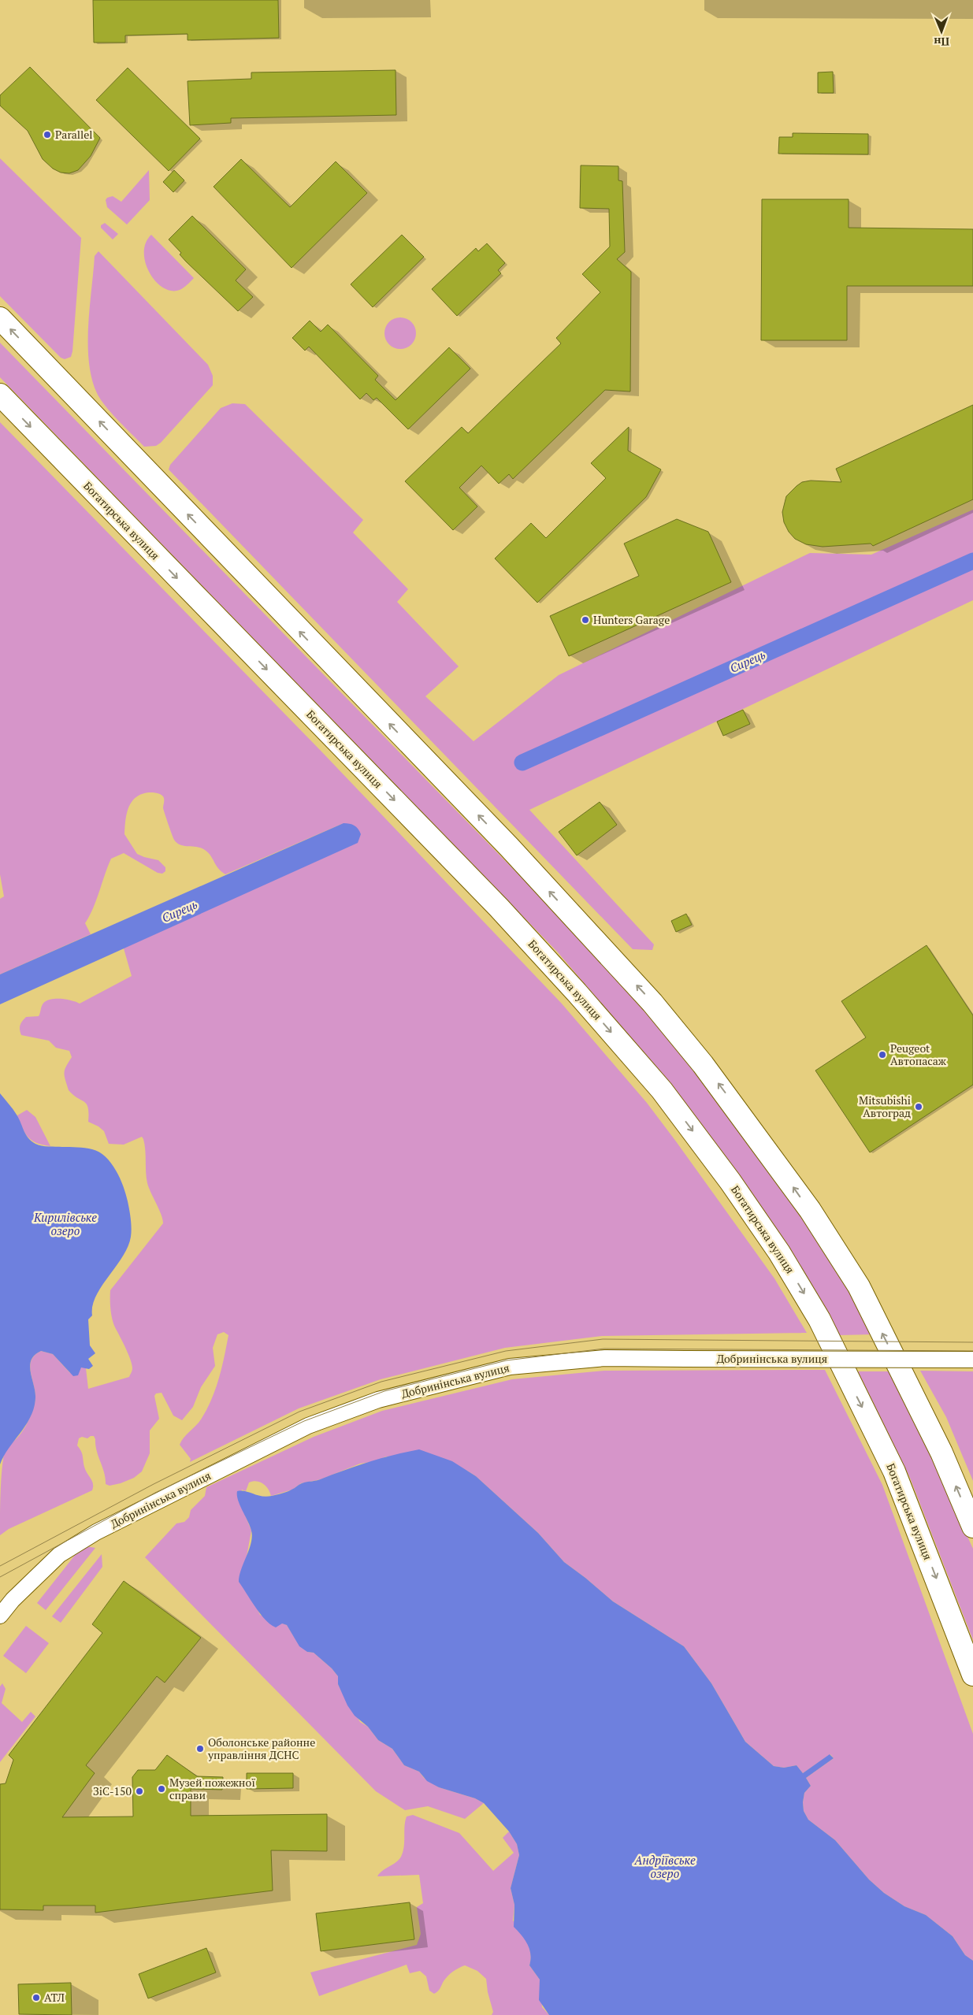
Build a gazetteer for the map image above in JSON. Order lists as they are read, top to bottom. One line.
{"streets":{"main road":["Богатирська вулиця"],"street":["Добринінська вулиця"]},"water":["Сирець","Кирилівське озеро","Андріївське озеро"],"places":["Parallel","Hunters Garage","Peugeot Автопасаж","Mitsubishi Автоград","Оболонське районне управління ДСНС","Музей пожежної справи","ЗіС-150","АТЛ"],"north":"bottom"}
